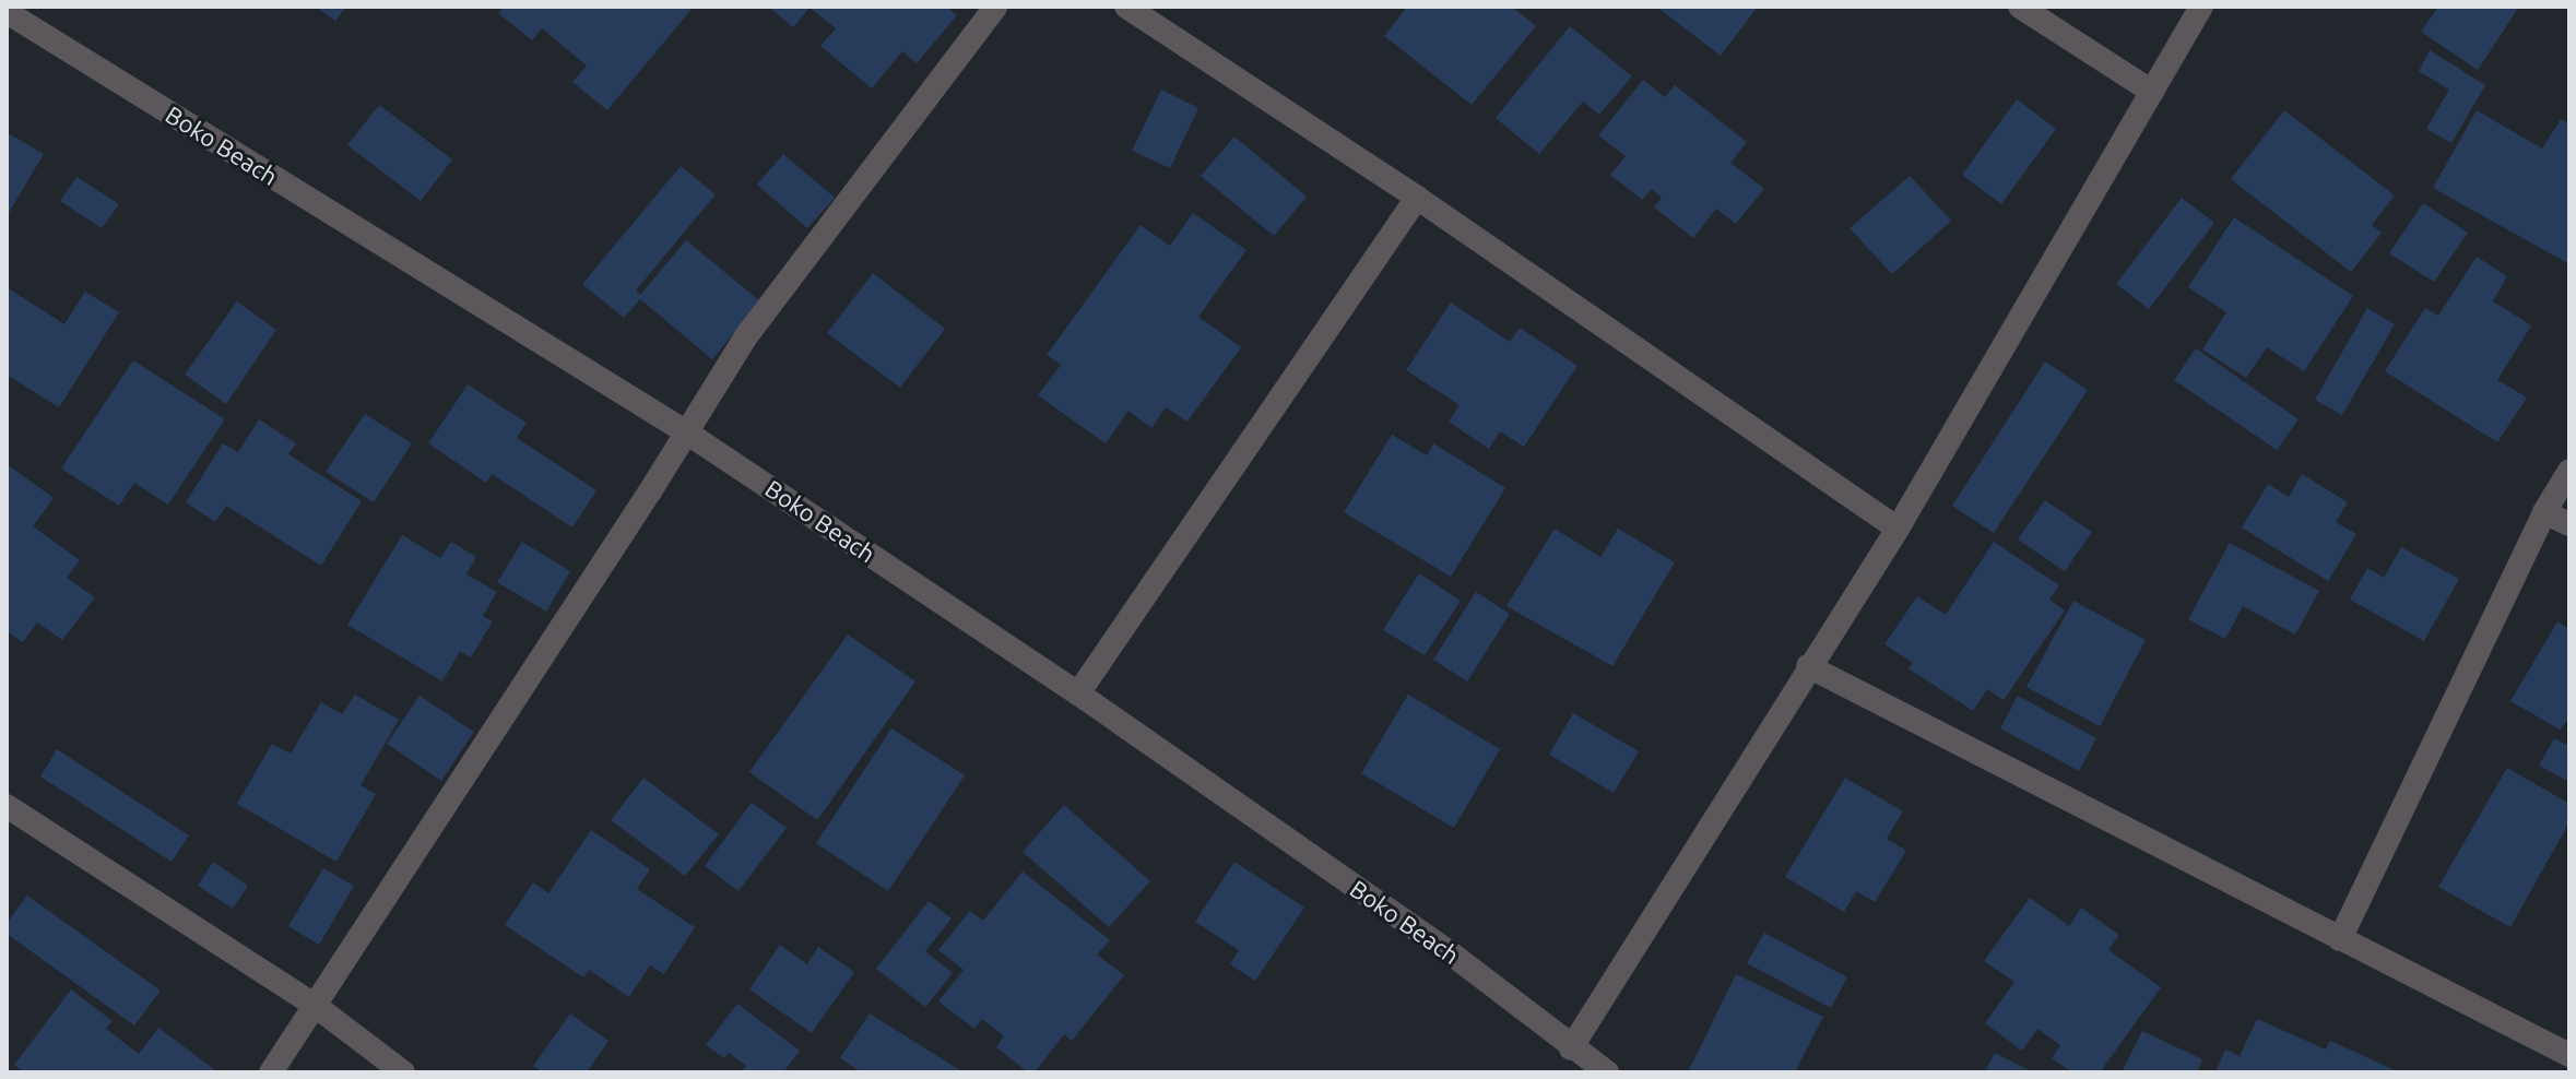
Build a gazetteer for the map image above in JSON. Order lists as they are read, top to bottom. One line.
{"streets":{"street":["Boko Beach"]}}
